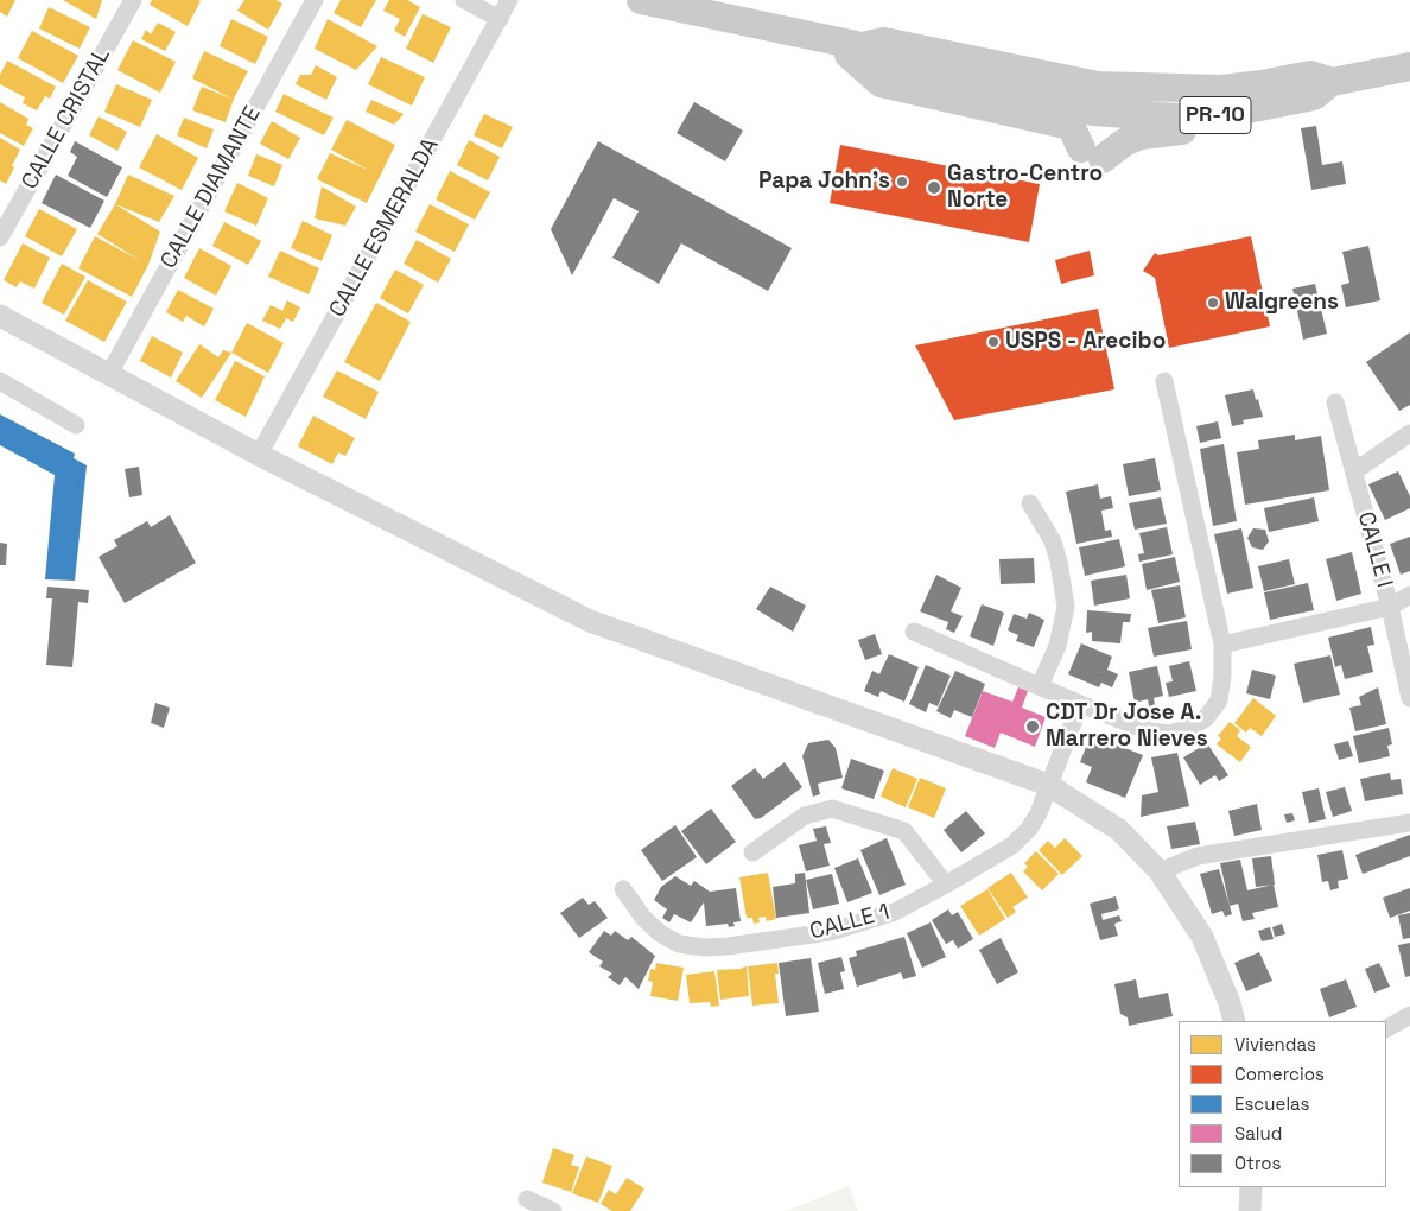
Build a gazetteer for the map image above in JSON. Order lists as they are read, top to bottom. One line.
{"streets":{"main road":["PR-10"],"street":["CALLE CRISTAL","CALLE DIAMANTE","CALLE ESMERALDA","CALLE I","CALLE 1"]},"places":["Papa John's","Gastro-Centro Norte","Walgreens","USPS - Arecibo","CDT Dr Jose A. Marrero Nieves"],"legend":["Viviendas","Comercios","Escuelas","Salud","Otros"]}
